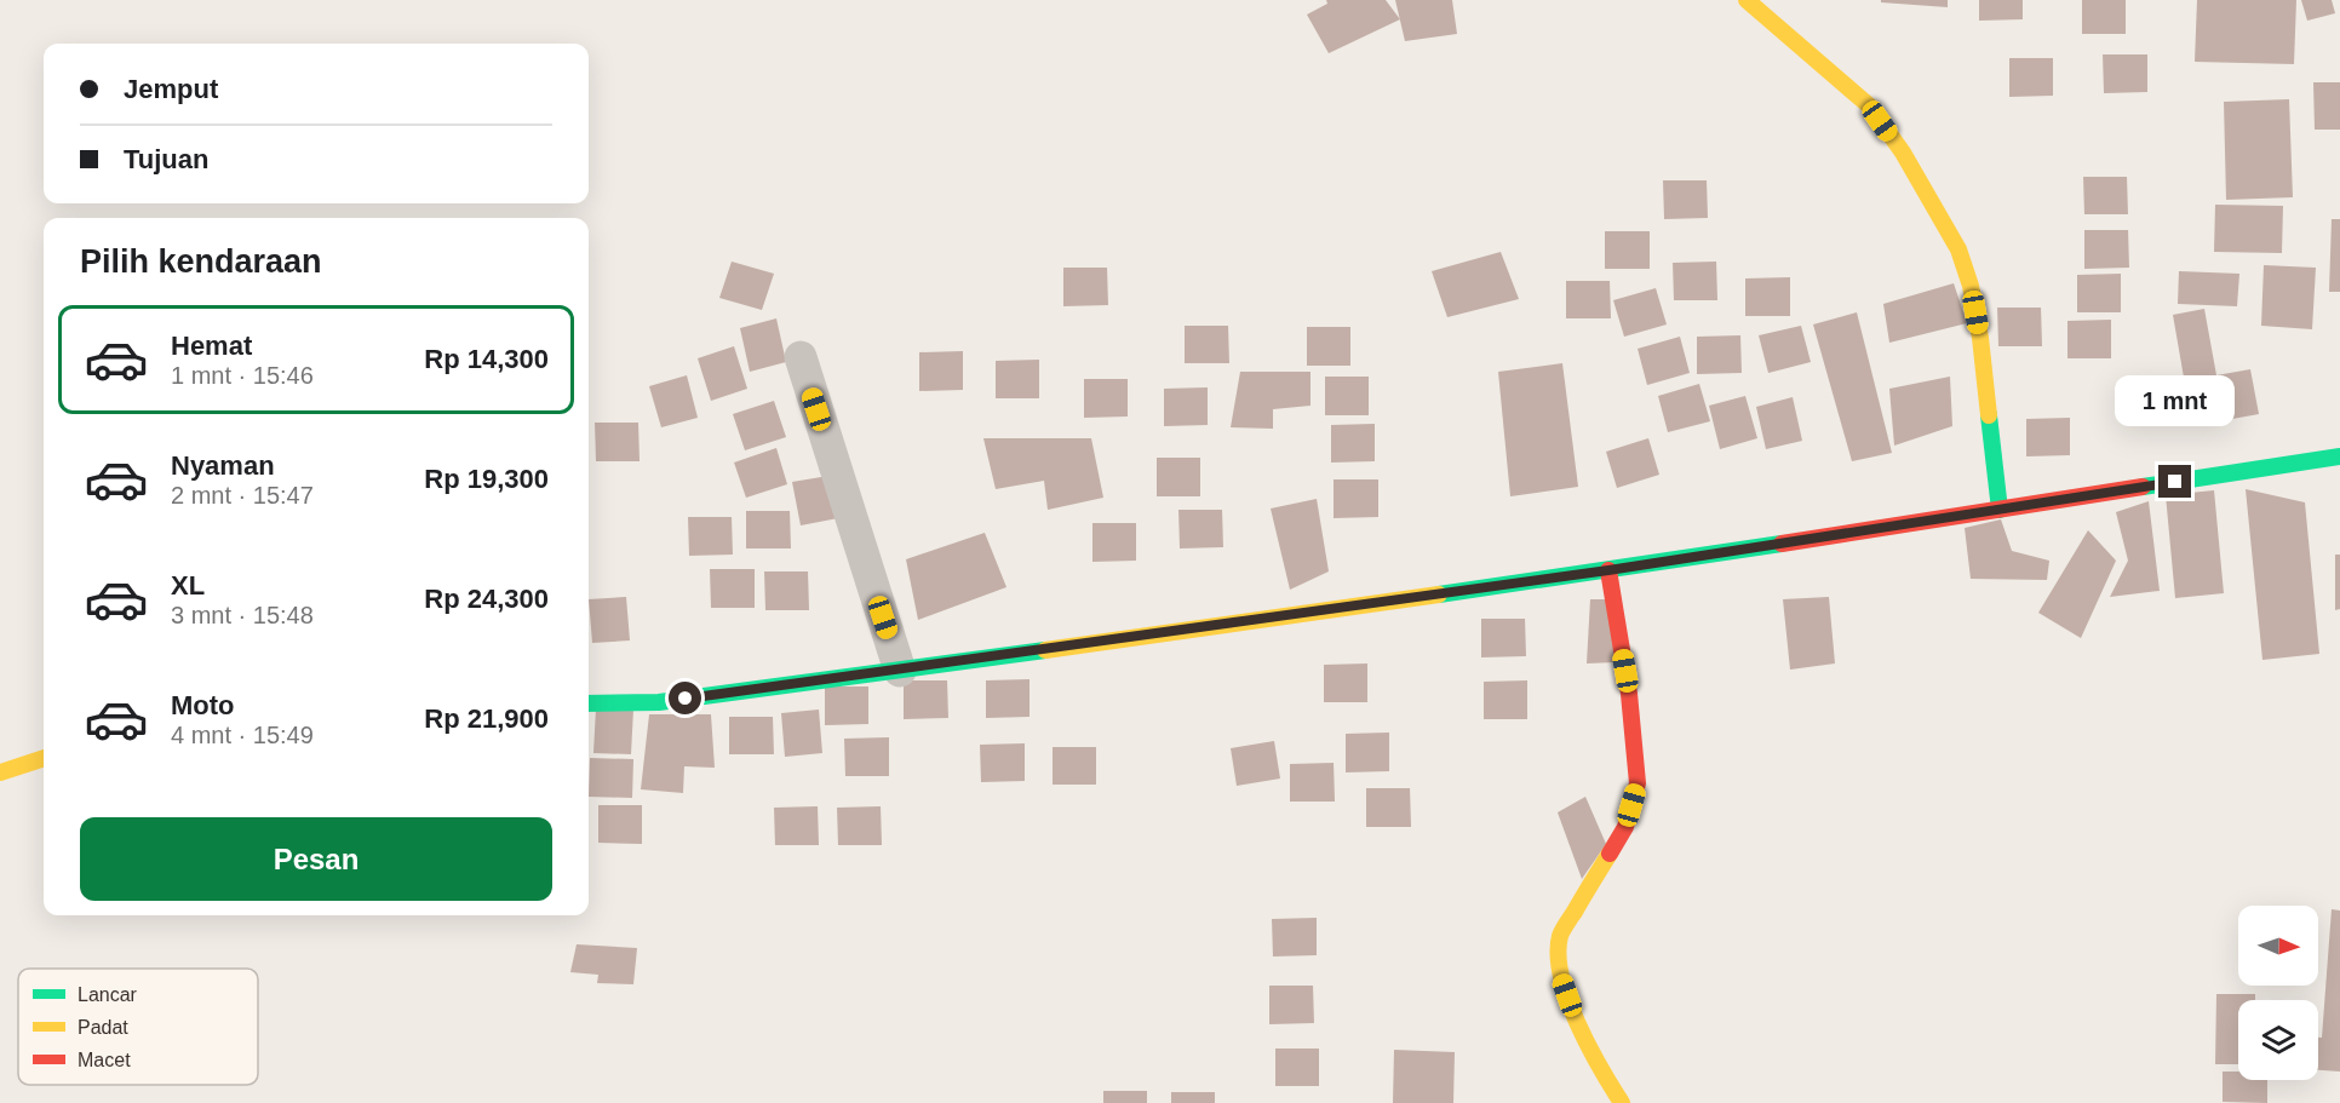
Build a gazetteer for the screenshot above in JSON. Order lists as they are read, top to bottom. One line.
{"legend":["Lancar","Padat","Macet"],"north":"right","page":{"banner":["Jemput","Tujuan"],"heading":"Pilih kendaraan","list":[{"name":"Hemat","note":"1 mnt · 15:46","value":"Rp 14,300"},{"name":"Nyaman","note":"2 mnt · 15:47","value":"Rp 19,300"},{"name":"XL","note":"3 mnt · 15:48","value":"Rp 24,300"},{"name":"Moto","note":"4 mnt · 15:49","value":"Rp 21,900"}],"bubble":"1 mnt","buttons":"Pesan"}}
